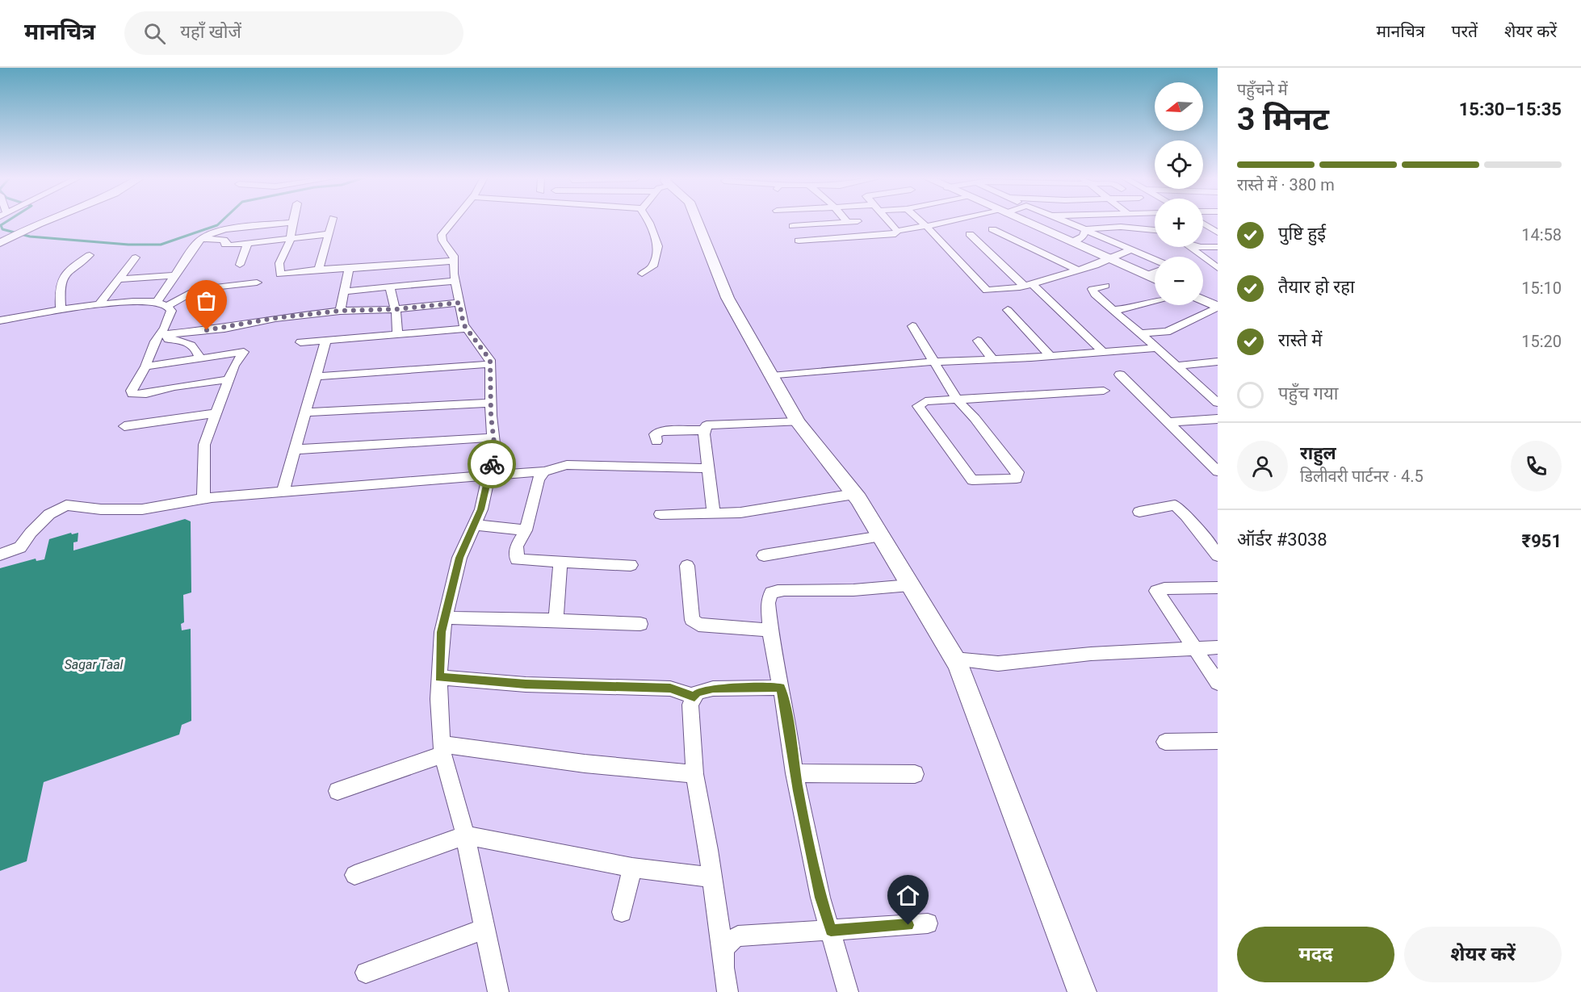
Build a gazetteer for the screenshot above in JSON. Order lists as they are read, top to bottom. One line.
{"water":["Sagar Taal"],"north":"left","page":{"header":"मानचित्र","search":"यहाँ खोजें","nav":["मानचित्र","परतें","शेयर करें"],"heading":["3 मिनट","पहुँचने में","15:30–15:35"],"panel":["राहुल","डिलीवरी पार्टनर · 4.5","ऑर्डर #3038","₹951"],"map_buttons":["+","−"],"bar":"रास्ते में · 380 m","list":[["पुष्टि हुई","14:58"],["तैयार हो रहा","15:10"],["रास्ते में","15:20"],"पहुँच गया"],"buttons":["मदद","शेयर करें"]}}
